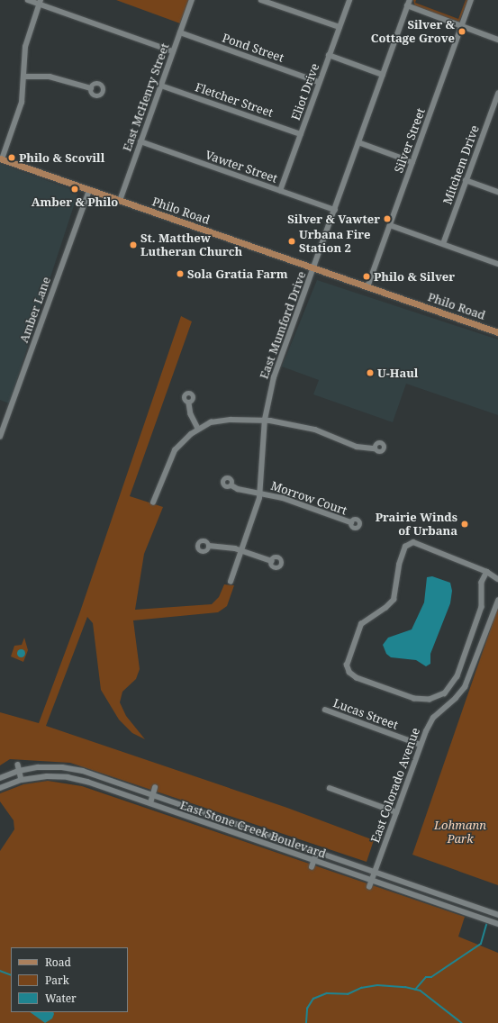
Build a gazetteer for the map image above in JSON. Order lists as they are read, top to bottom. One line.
{"streets":{"main road":["Philo Road"],"street":["Pond Street","Eliot Drive","East McHenry Street","Fletcher Street","Silver Street","Mitchem Drive","Vawter Street","Amber Lane","East Mumford Drive","Morrow Court","Lucas Street","East Colorado Avenue","East Stone Creek Boulevard"]},"crossings":[["Pond Street","Eliot Drive"],["Pond Street","East McHenry Street"],["Eliot Drive","Fletcher Street"],["Eliot Drive","Vawter Street"],["East McHenry Street","Fletcher Street"],["East McHenry Street","Vawter Street"],["East McHenry Street","Philo Road"],["Silver Street","Philo Road"],["Vawter Street","East Mumford Drive"],["Philo Road","Amber Lane"],["Philo Road","East Mumford Drive"],["East Mumford Drive","Morrow Court"],["Lucas Street","East Colorado Avenue"],["East Colorado Avenue","East Stone Creek Boulevard"]],"parks":["Lohmann Park"],"places":["Silver & Cottage Grove","Philo & Scovill","Amber & Philo","Silver & Vawter","Urbana Fire Station 2","St. Matthew Lutheran Church","Sola Gratia Farm","Philo & Silver","U-Haul","Prairie Winds of Urbana"],"legend":["Road","Park","Water"]}
